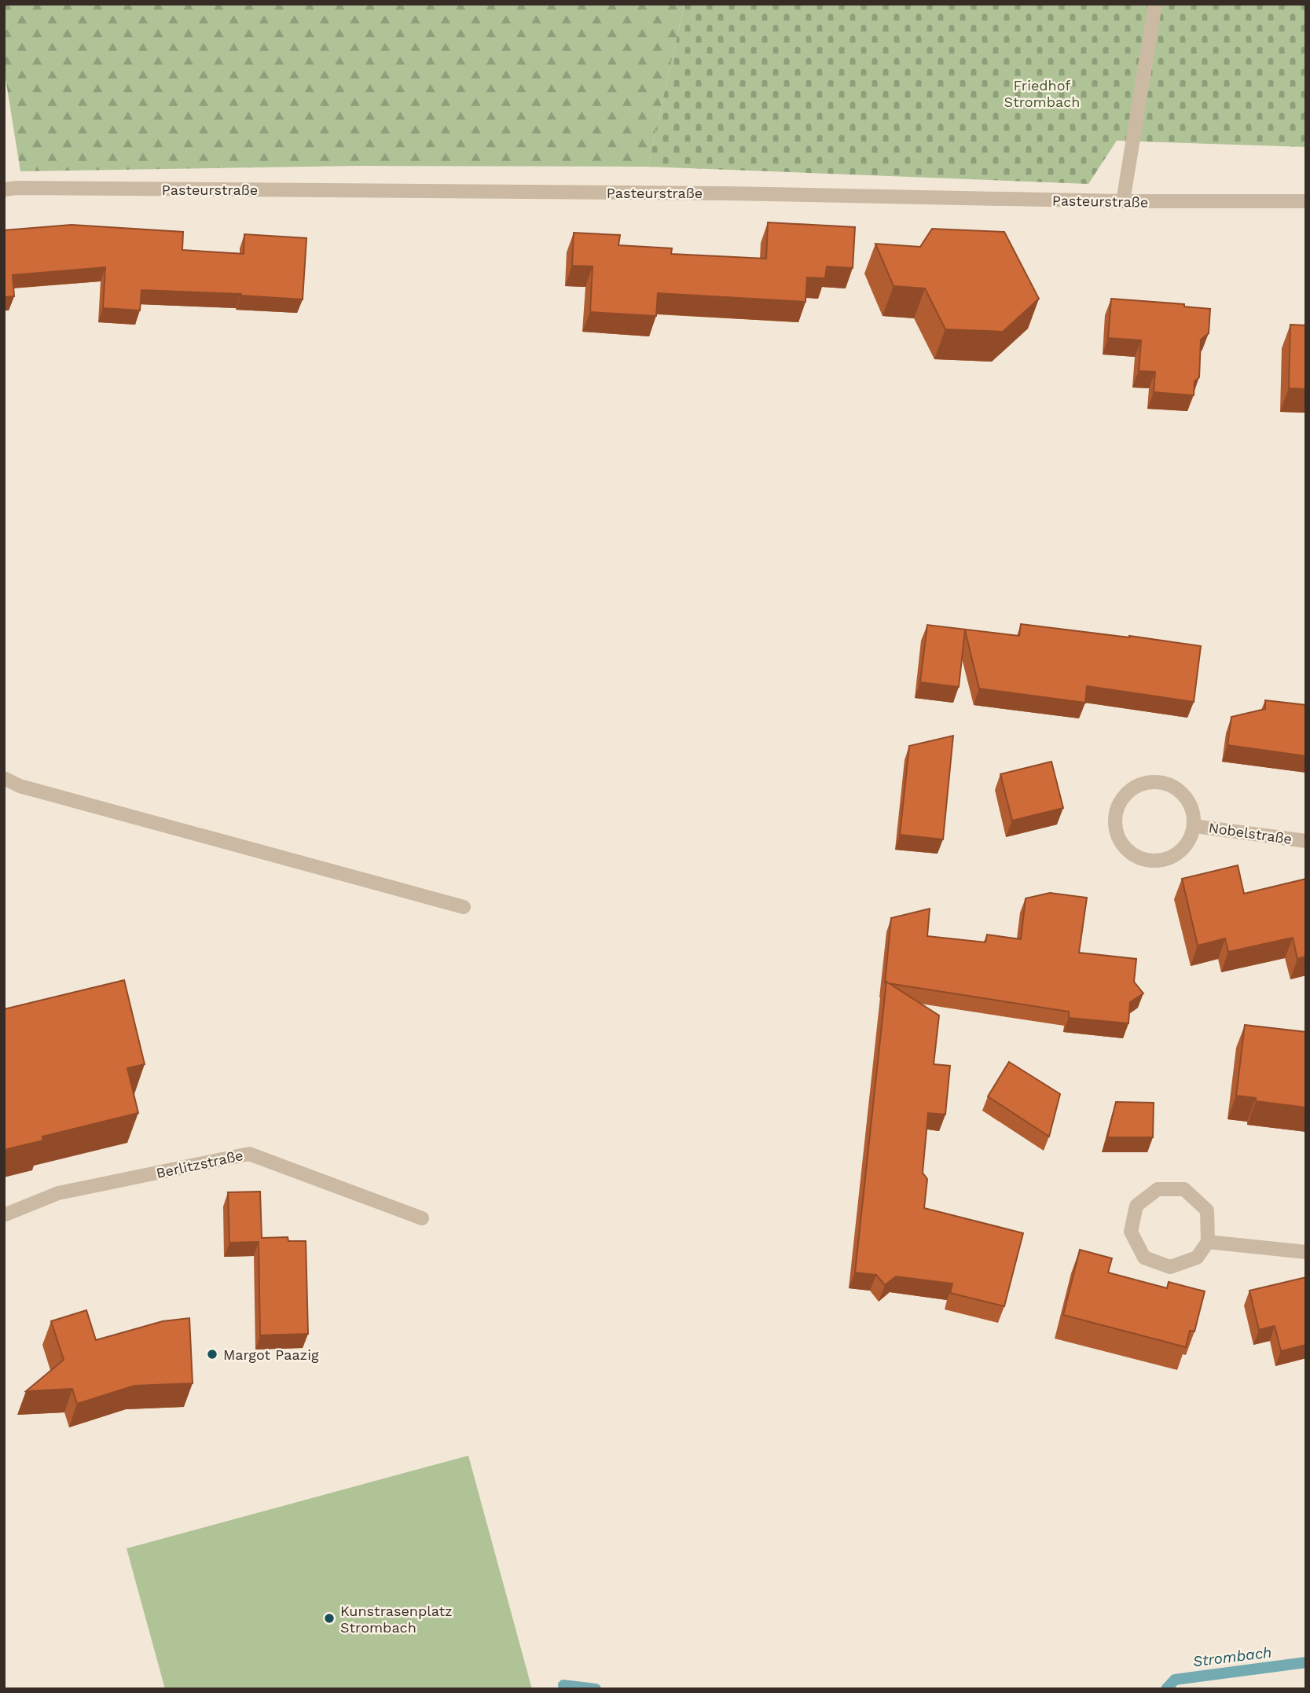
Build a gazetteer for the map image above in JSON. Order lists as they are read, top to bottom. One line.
{"streets":{"street":["Pasteurstraße","Nobelstraße","Berlitzstraße"]},"water":["Strombach"],"parks":["Friedhof Strombach"],"places":["Margot Paazig","Kunstrasenplatz Strombach"]}
